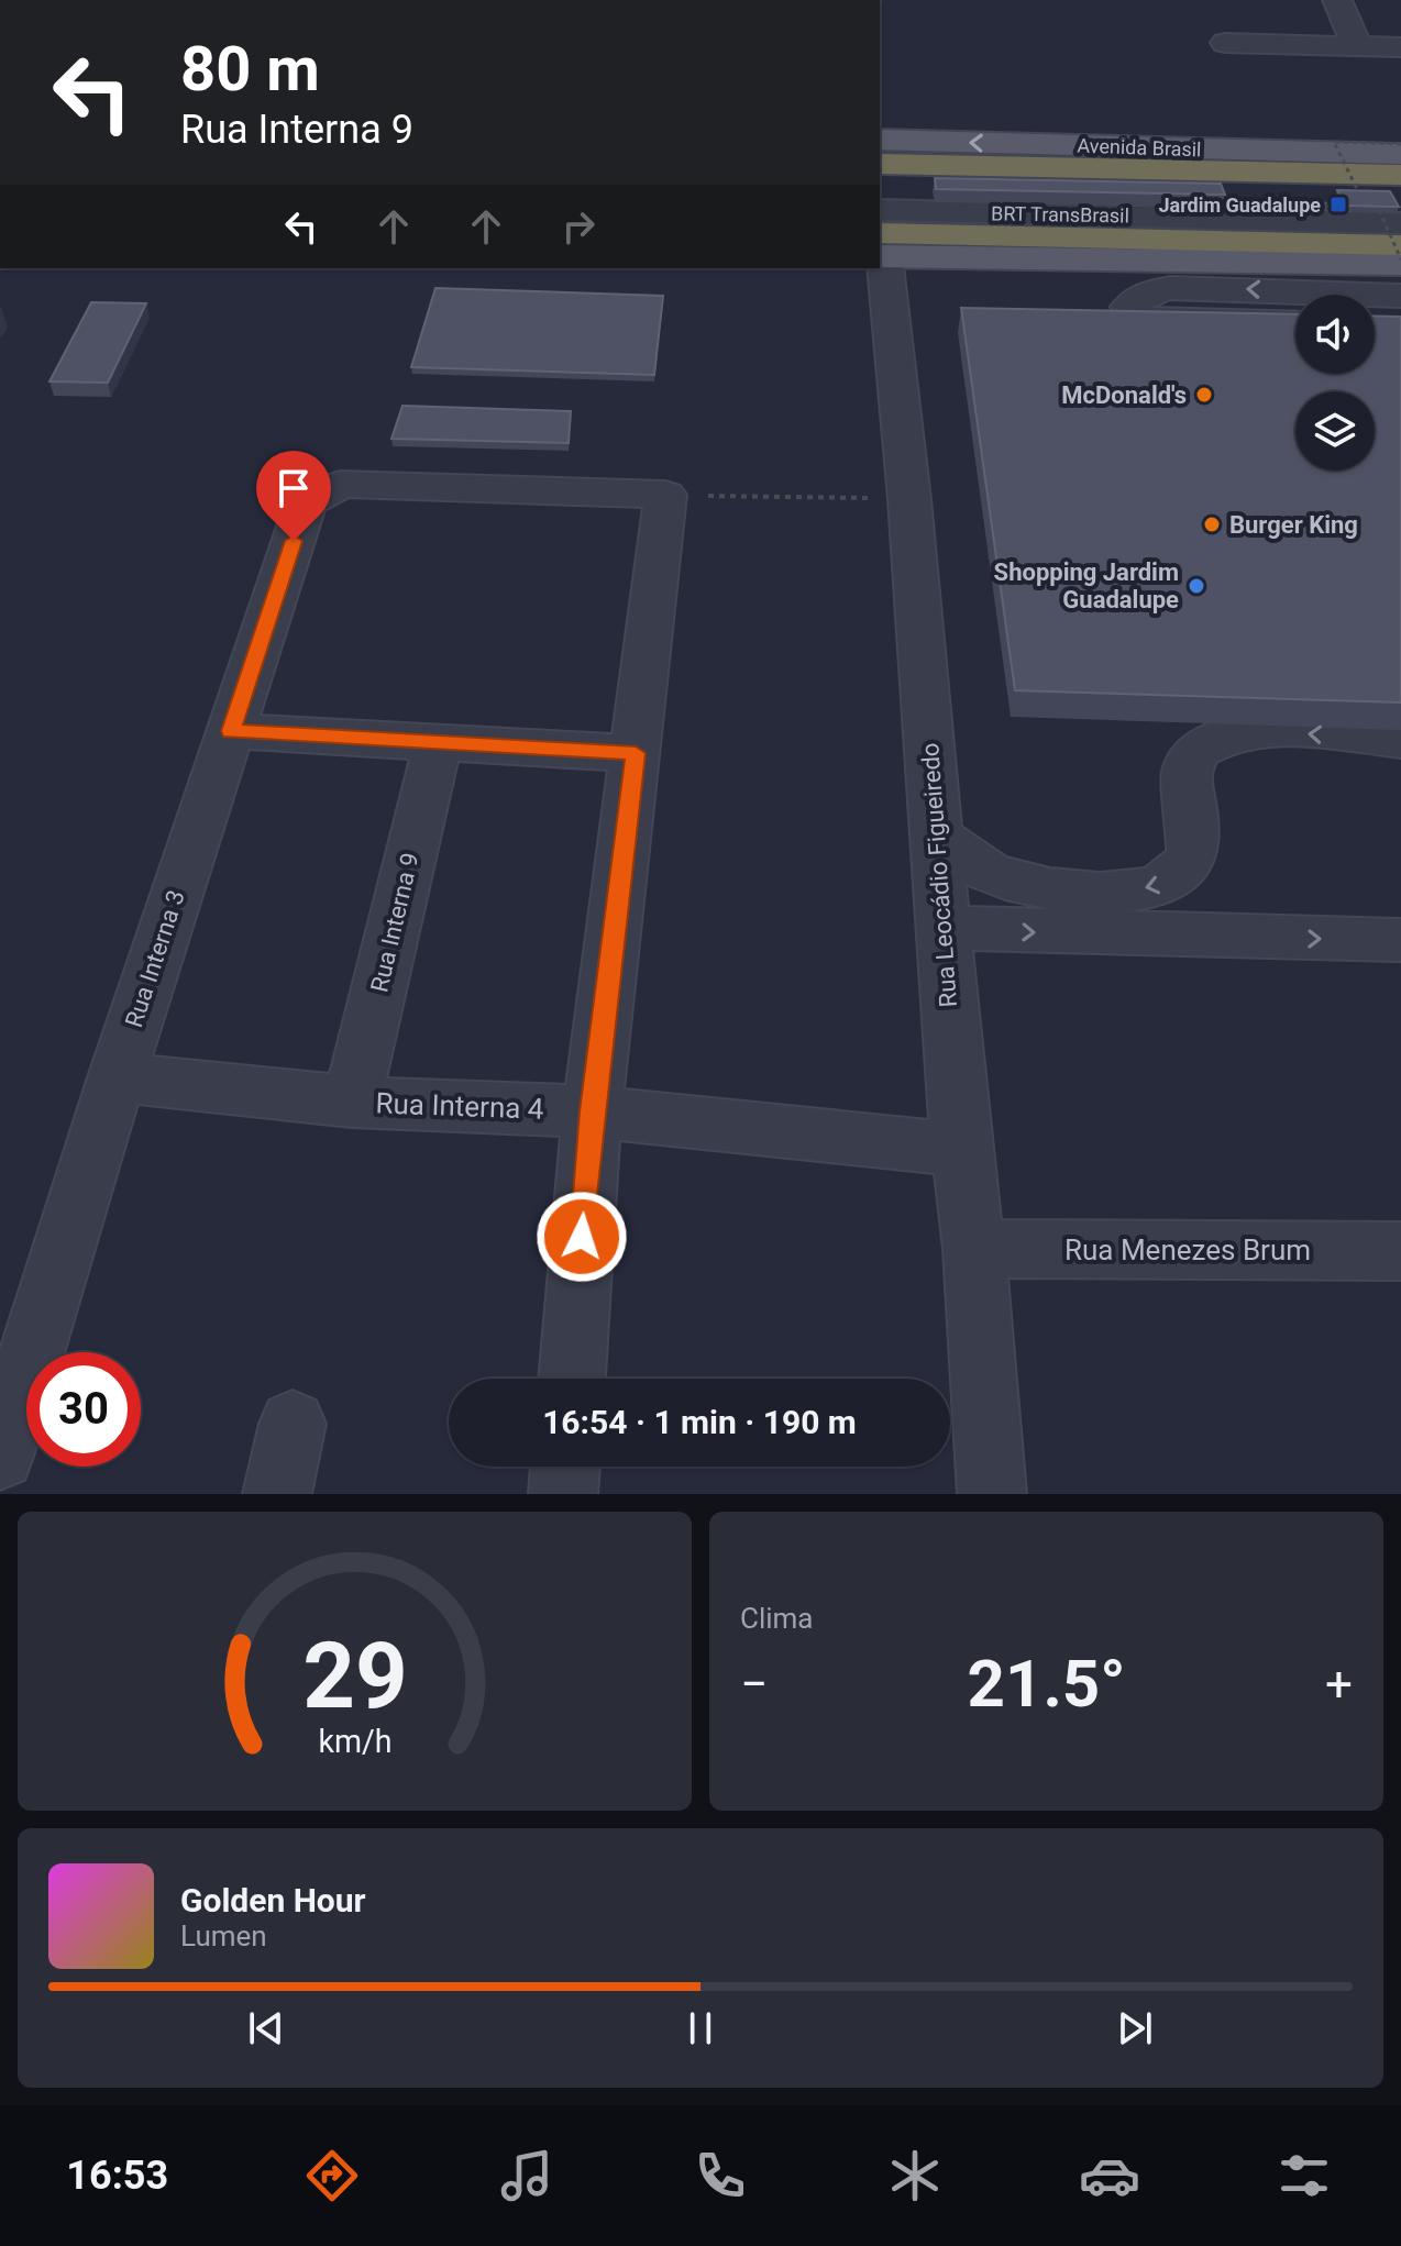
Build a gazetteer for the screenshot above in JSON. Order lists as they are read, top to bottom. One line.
{"streets":{"highway":["Avenida Brasil"],"street":["BRT TransBrasil","Rua Leocádio Figueiredo","Rua Interna 9","Rua Interna 3","Rua Interna 4","Rua Menezes Brum"]},"crossings":[["Rua Leocádio Figueiredo","Rua Interna 4"],["Rua Leocádio Figueiredo","Rua Menezes Brum"],["Rua Interna 9","Rua Interna 4"],["Rua Interna 3","Rua Interna 4"]],"places":{"transit":["Jardim Guadalupe"],"other":["McDonald's","Burger King","Shopping Jardim Guadalupe"]},"page":{"turn":["80 m","Rua Interna 9"],"limit":"30","trip":"16:54 · 1 min · 190 m","tile":"Clima","heat":["−","21.5°","+"],"song":["Golden Hour","Lumen"],"tabs":"16:53","gauge":["29","km/h"]}}
